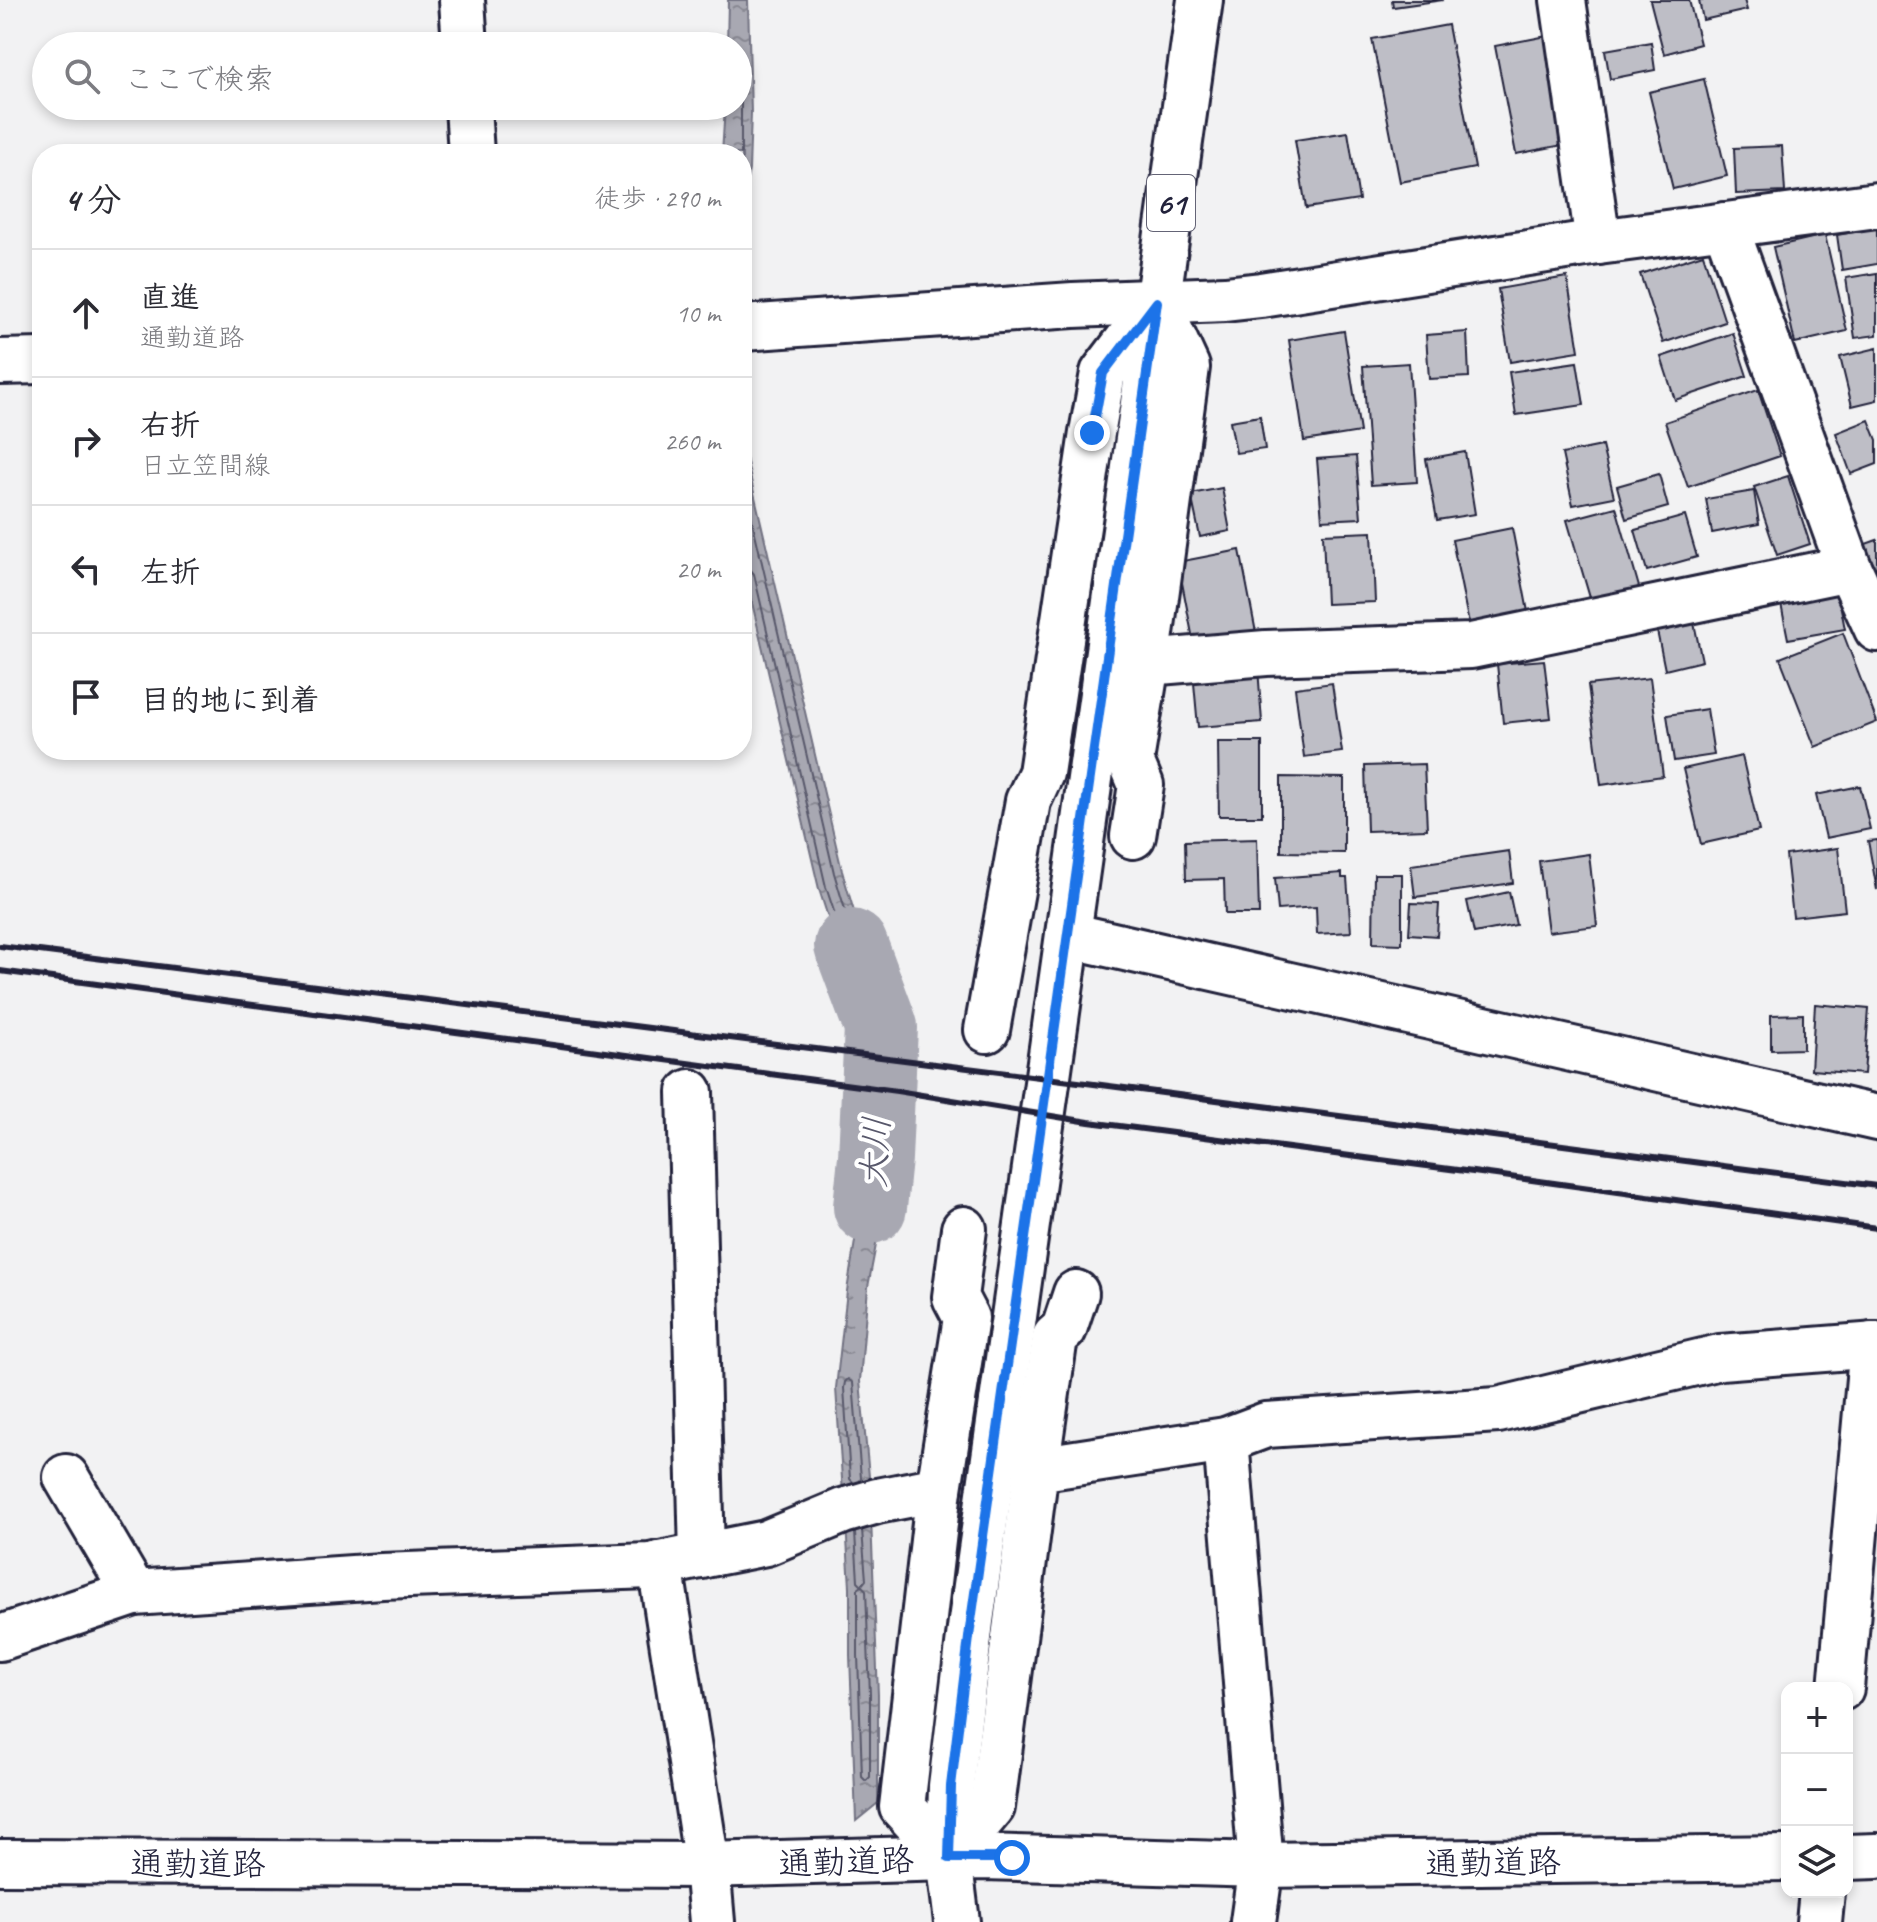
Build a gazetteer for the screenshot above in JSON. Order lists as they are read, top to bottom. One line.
{"streets":{"street":["61","通勤道路"]},"crossings":[["61","通勤道路"]],"water":["大川"],"page":{"search":"ここで検索","heading":["4 分","徒歩 · 290 m"],"list":[["直進","通勤道路","10 m"],["右折","日立笠間線","260 m"],["左折","20 m"],"目的地に到着"],"map_buttons":["+","−"]}}
